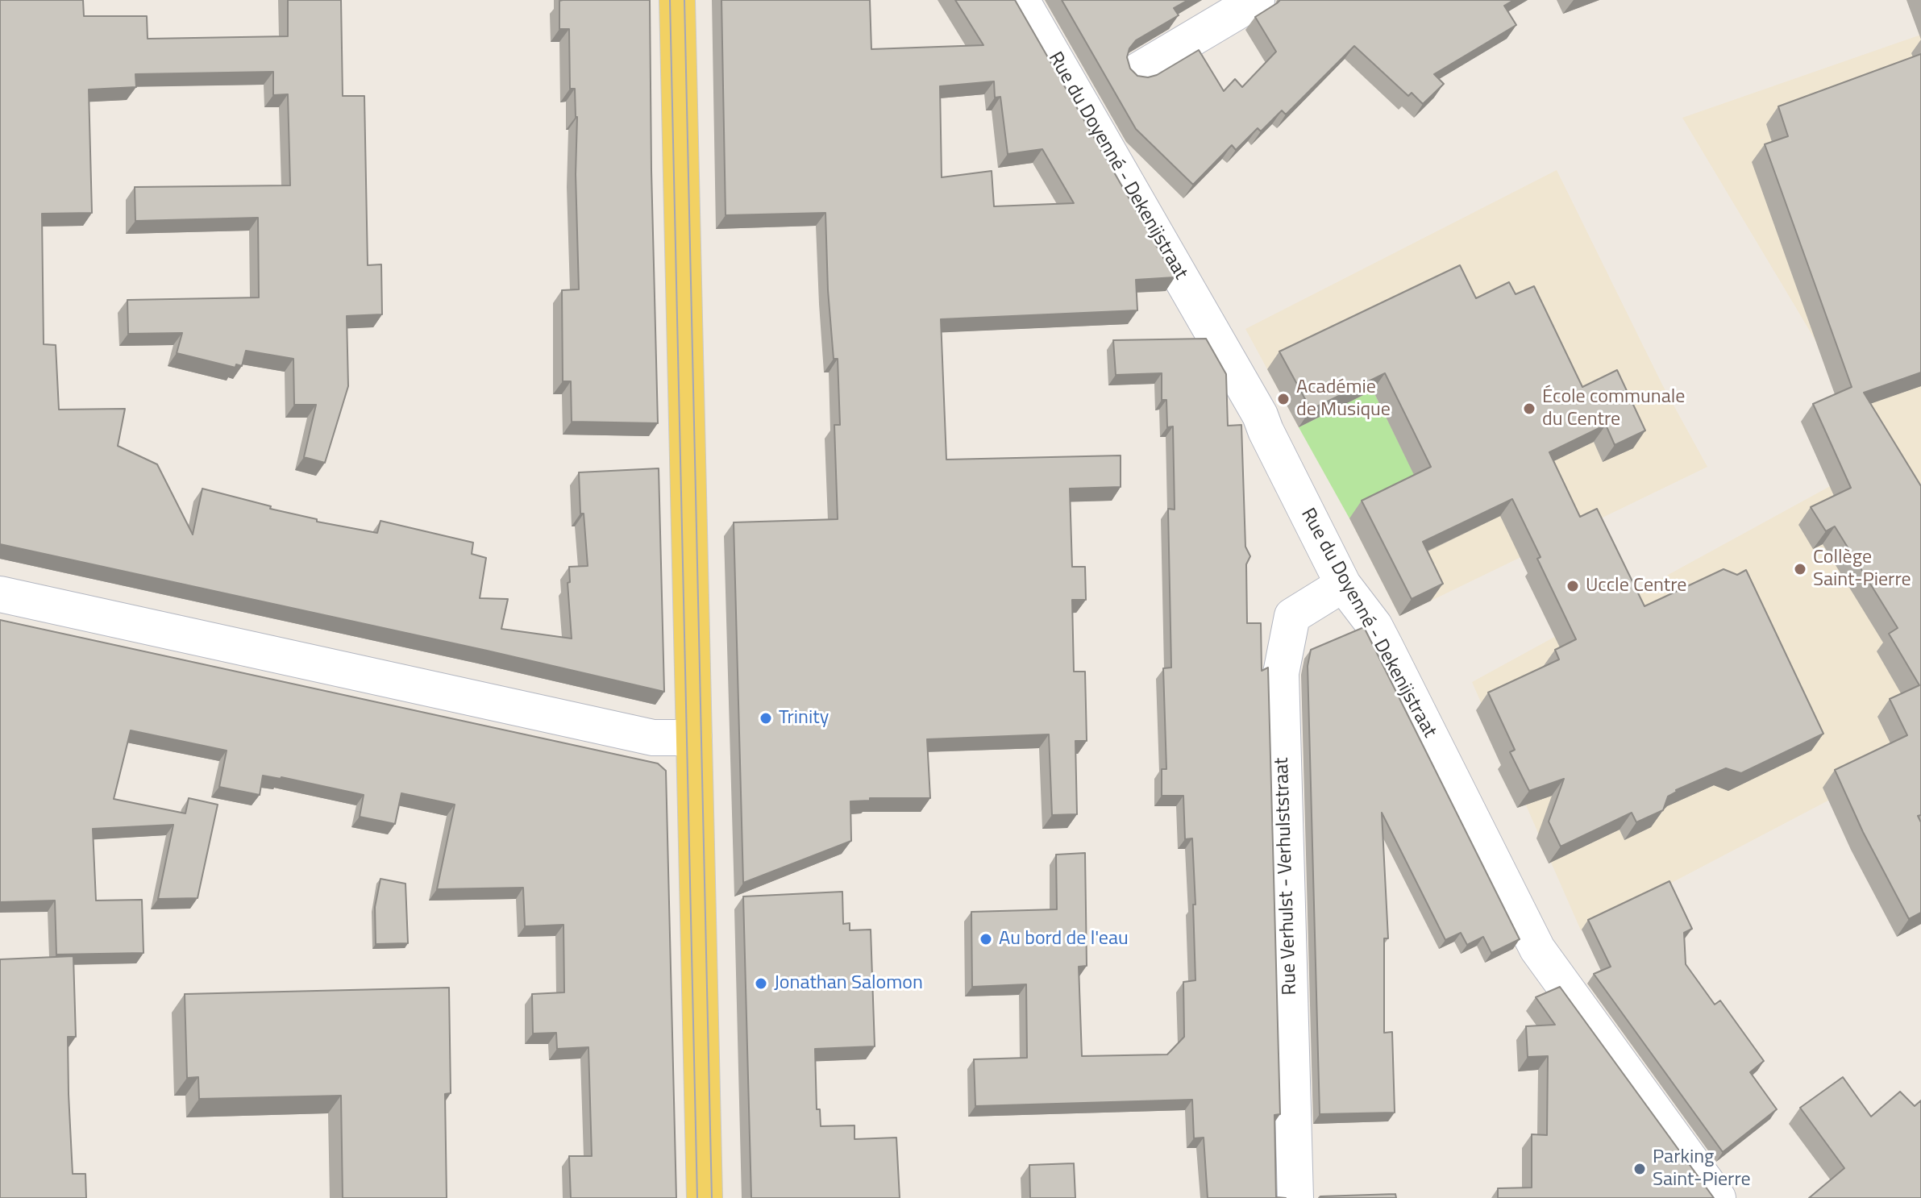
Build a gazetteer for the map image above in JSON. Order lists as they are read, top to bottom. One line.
{"streets":{"street":["Rue du Doyenné - Dekenijstraat","Rue Verhulst - Verhulststraat"]},"crossings":[["Rue du Doyenné - Dekenijstraat","Rue Verhulst - Verhulststraat"]],"places":["Académie de Musique","École communale du Centre","Collège Saint-Pierre","Uccle Centre","Trinity","Au bord de l'eau","Jonathan Salomon","Parking Saint-Pierre"]}
